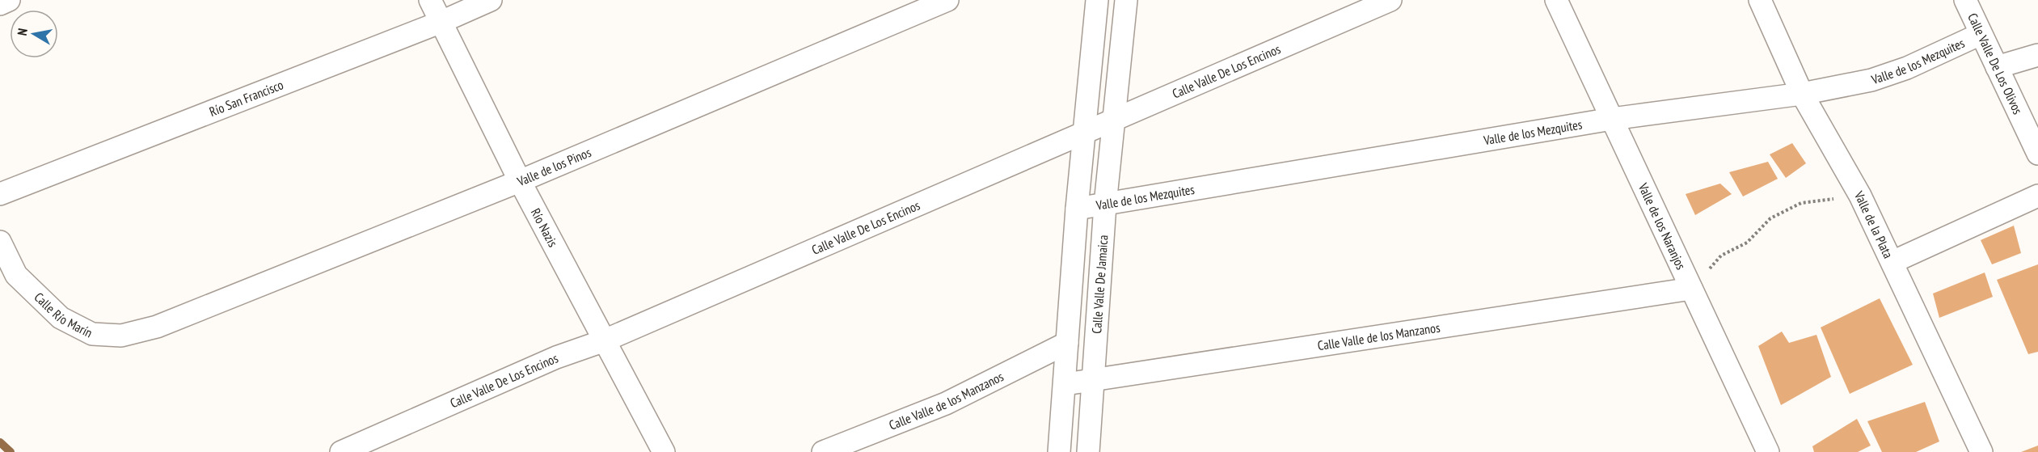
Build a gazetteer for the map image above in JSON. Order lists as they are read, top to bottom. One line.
{"streets":{"street":["Valle de los Mezquites","Calle Valle De Los Olivos","Calle Valle De Los Encinos","Río San Francisco","Valle de los Pinos","Valle de la Plata","Valle de los Naranjos","Río Nazis","Calle Valle De Jamaica","Calle Río Marín","Calle Valle de los Manzanos"]},"crossings":[["Valle de los Mezquites","Calle Valle De Los Olivos"],["Valle de los Mezquites","Valle de la Plata"],["Valle de los Mezquites","Valle de los Naranjos"],["Valle de los Mezquites","Calle Valle De Jamaica"],["Calle Valle De Los Encinos","Río Nazis"],["Calle Valle De Los Encinos","Calle Valle De Jamaica"],["Río San Francisco","Río Nazis"],["Valle de los Pinos","Río Nazis"],["Valle de los Pinos","Calle Río Marín"],["Valle de los Naranjos","Calle Valle de los Manzanos"],["Calle Valle De Jamaica","Calle Valle de los Manzanos"]],"north":"left"}
